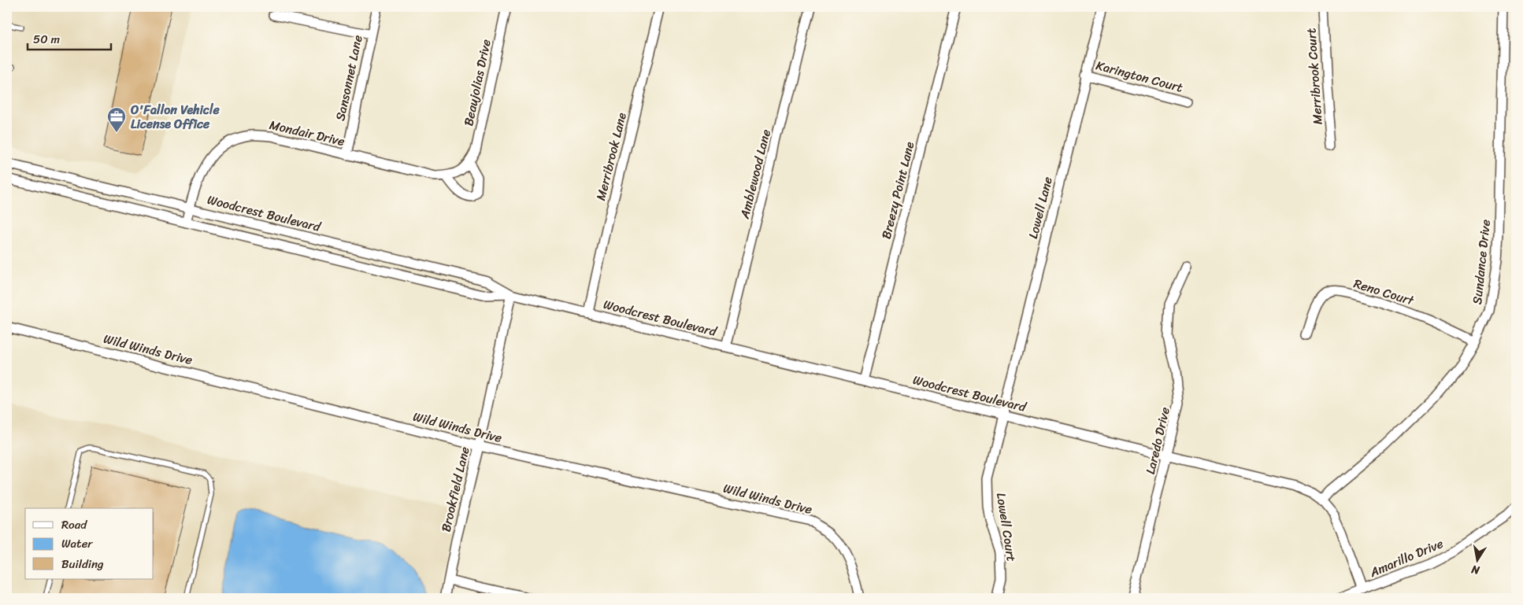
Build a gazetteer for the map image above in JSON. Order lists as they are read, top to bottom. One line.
{"streets":{"street":["Karington Court","Merribrook Court","Sansonnet Lane","Beaujolias Drive","Mondair Drive","Merribrook Lane","Amblewood Lane","Breezy Point Lane","Lowell Lane","Woodcrest Boulevard","Sundance Drive","Reno Court","Wild Winds Drive","Laredo Drive","Brookfield Lane","Lowell Court","Amarillo Drive"]},"crossings":[["Karington Court","Lowell Lane"],["Sansonnet Lane","Mondair Drive"],["Mondair Drive","Woodcrest Boulevard"],["Merribrook Lane","Woodcrest Boulevard"],["Amblewood Lane","Woodcrest Boulevard"],["Breezy Point Lane","Woodcrest Boulevard"],["Lowell Lane","Woodcrest Boulevard"],["Lowell Lane","Lowell Court"],["Woodcrest Boulevard","Sundance Drive"],["Woodcrest Boulevard","Laredo Drive"],["Woodcrest Boulevard","Brookfield Lane"],["Woodcrest Boulevard","Lowell Court"],["Woodcrest Boulevard","Amarillo Drive"],["Sundance Drive","Reno Court"],["Wild Winds Drive","Brookfield Lane"]],"places":{"office":["O'Fallon Vehicle License Office"]},"legend":["Road","Water","Building"],"scale_bar":"50 m","north":"bottom"}
